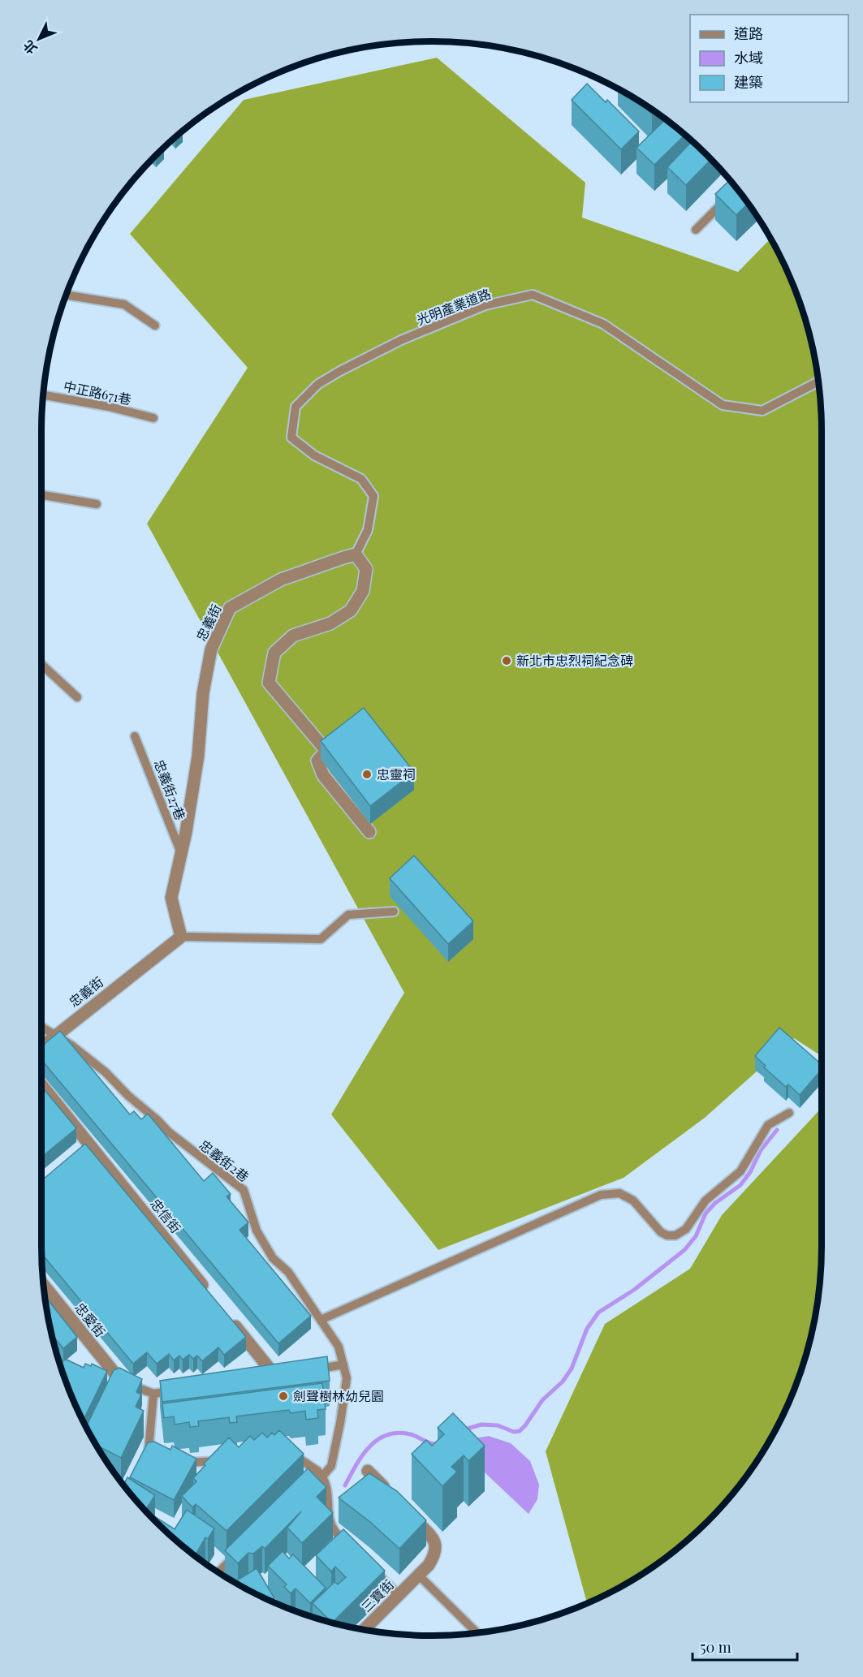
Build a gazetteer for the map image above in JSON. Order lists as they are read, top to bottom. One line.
{"streets":{"street":["忠義街","忠信街","忠愛街","三寶街"],"lane":["光明產業道路","中正路671巷","忠義街27巷","忠義街2巷"]},"crossings":[["光明產業道路","忠義街"],["忠義街","忠義街27巷"],["忠義街","忠義街2巷"]],"places":["新北市忠烈祠紀念碑","忠靈祠","劍聲樹林幼兒園"],"legend":["道路","水域","建築"],"scale_bar":"50 m","north":"bottom left"}
